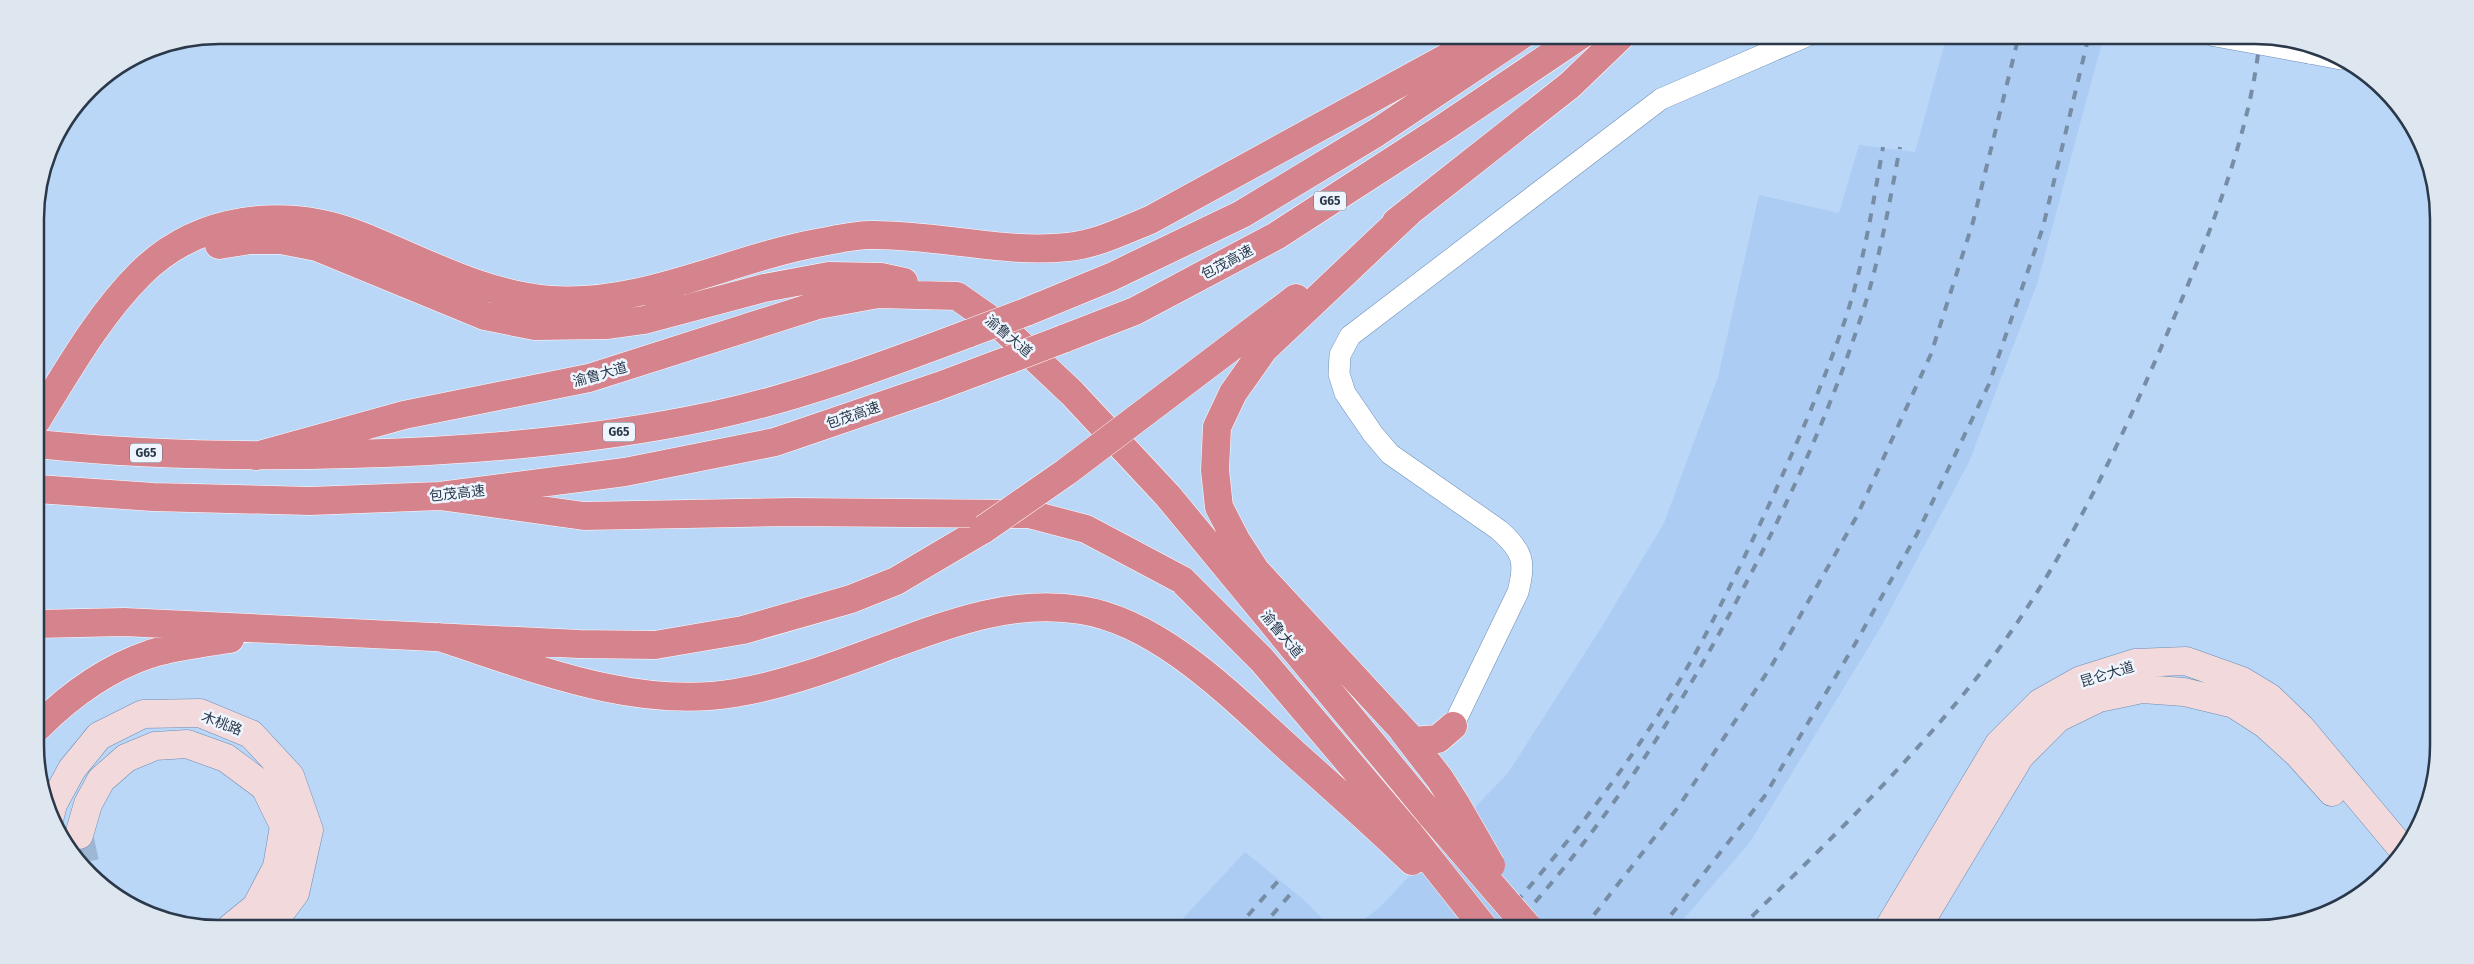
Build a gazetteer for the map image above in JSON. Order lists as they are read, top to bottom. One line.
{"streets":{"highway":["G65","包茂高速","渝鲁大道"],"street":["昆仑大道","木桃路"]},"crossings":[["G65","渝鲁大道"]]}
